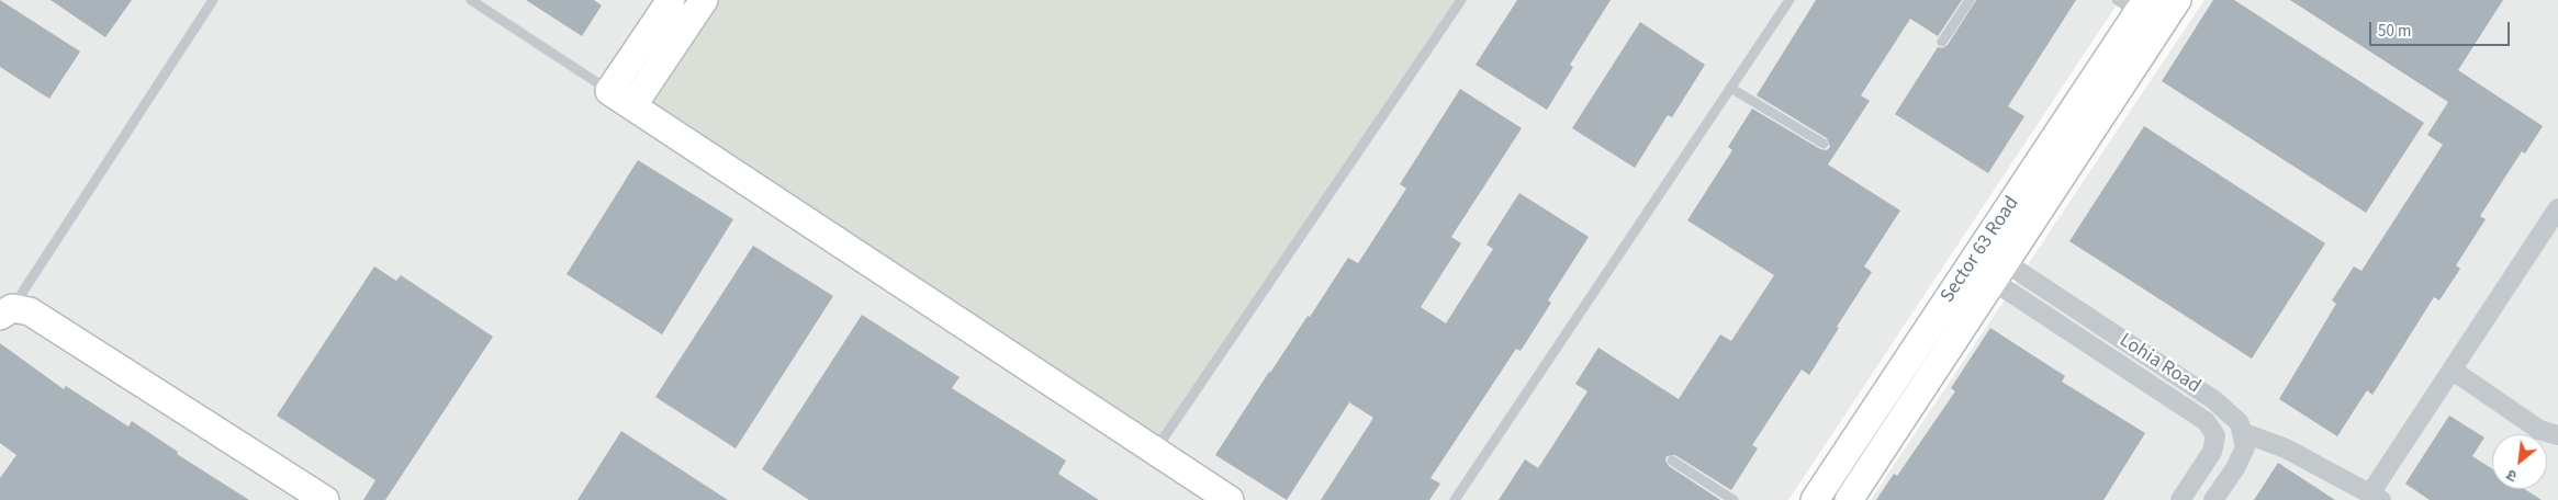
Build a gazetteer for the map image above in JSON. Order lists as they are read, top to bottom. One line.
{"streets":{"street":["Sector 63 Road","Lohia Road"]},"crossings":[["Sector 63 Road","Lohia Road"]],"scale_bar":"50 m","north":"bottom left"}
